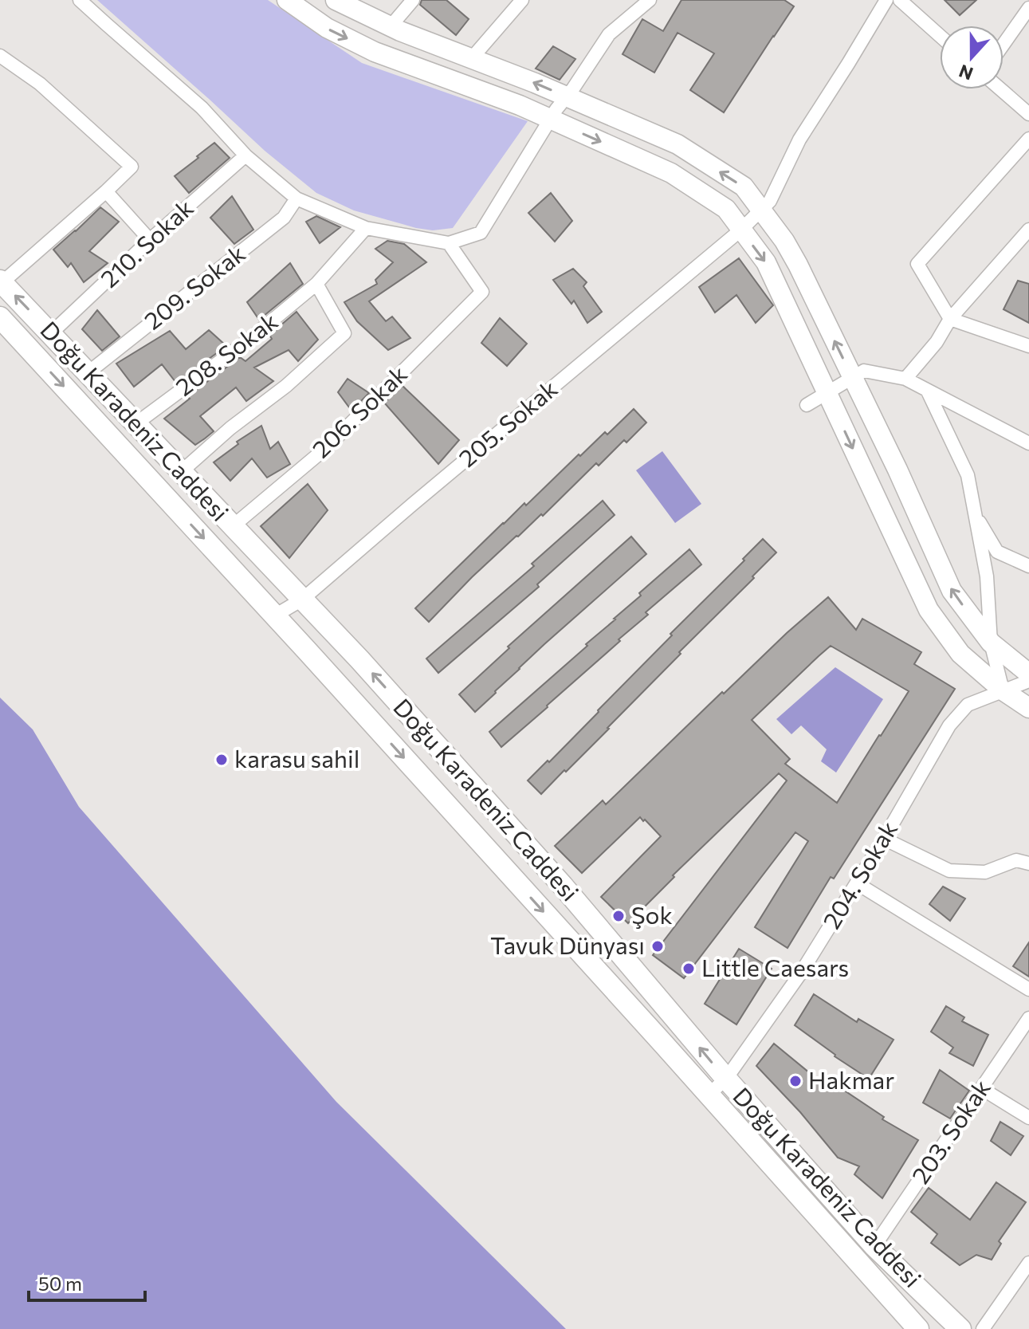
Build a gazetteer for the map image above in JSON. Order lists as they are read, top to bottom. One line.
{"streets":{"main road":["Doğu Karadeniz Caddesi"],"street":["210. Sokak","209. Sokak","208. Sokak","206. Sokak","205. Sokak","204. Sokak","203. Sokak"]},"crossings":[["210. Sokak","Doğu Karadeniz Caddesi"],["209. Sokak","Doğu Karadeniz Caddesi"],["208. Sokak","Doğu Karadeniz Caddesi"],["206. Sokak","Doğu Karadeniz Caddesi"],["Doğu Karadeniz Caddesi","205. Sokak"],["Doğu Karadeniz Caddesi","204. Sokak"],["Doğu Karadeniz Caddesi","203. Sokak"]],"places":["karasu sahil","Şok","Tavuk Dünyası","Little Caesars","Hakmar"],"scale_bar":"50 m","north":"bottom"}
